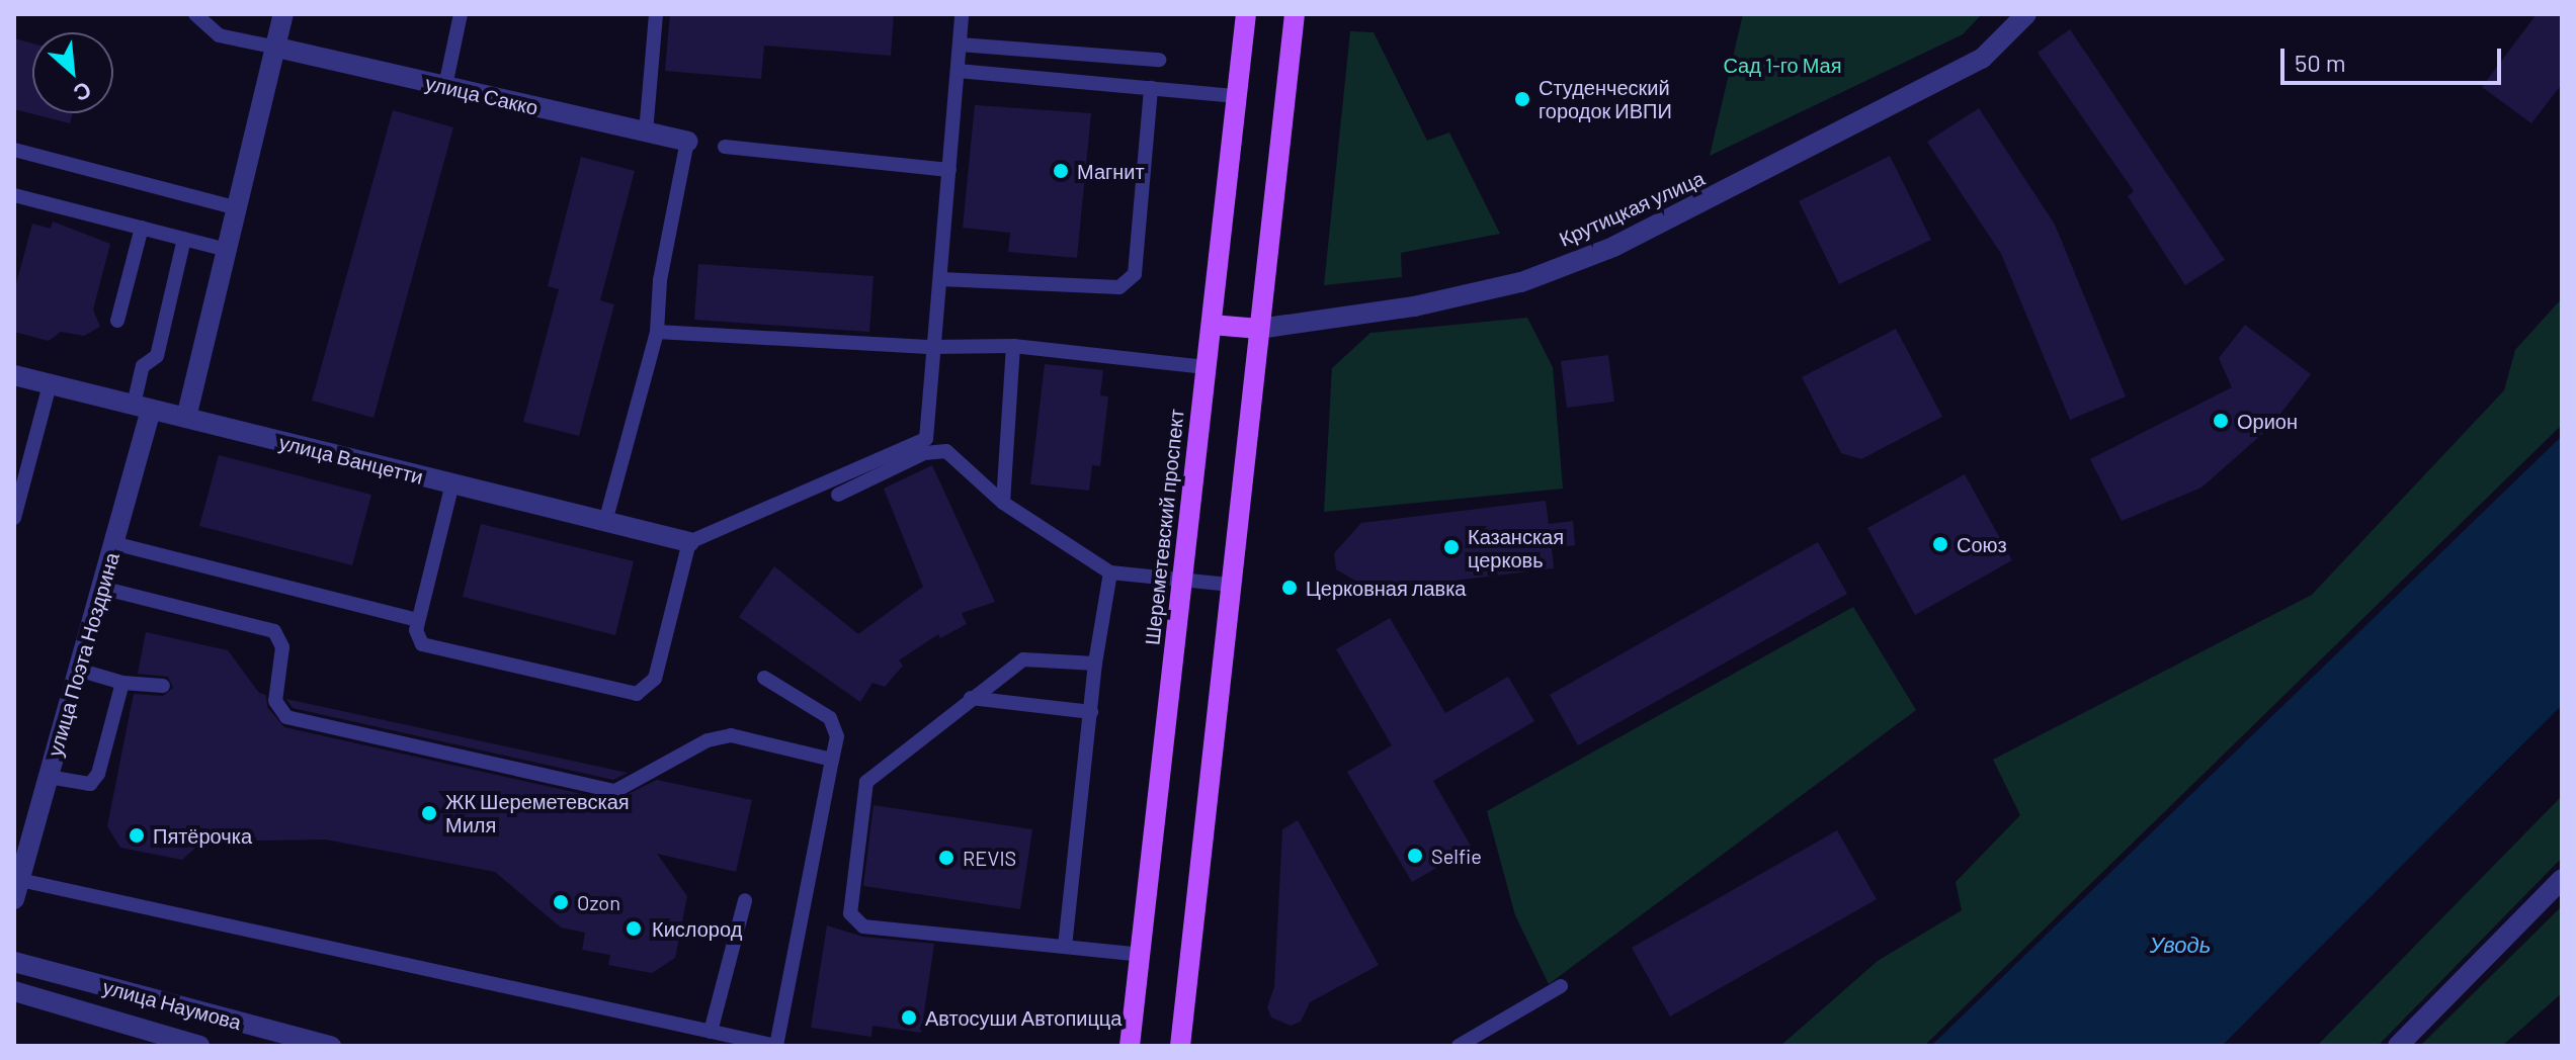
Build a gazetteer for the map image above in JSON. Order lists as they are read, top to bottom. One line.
{"streets":{"main road":["Крутицкая улица","Шереметевский проспект"],"street":["улица Сакко","улица Ванцетти","улица Поэта Ноздрина","улица Наумова"]},"crossings":[["Крутицкая улица","Шереметевский проспект"],["улица Ванцетти","улица Поэта Ноздрина"]],"water":["Уводь"],"parks":["Сад 1-го Мая"],"places":["Студенческий городок ИВПИ","Магнит","Орион","Союз","Казанская церковь","Церковная лавка","ЖК Шереметевская Миля","Пятёрочка","Selfie","REVIS","Ozon","Кислород","Автосуши Автопицца"],"scale_bar":"50 m","north":"bottom right"}
